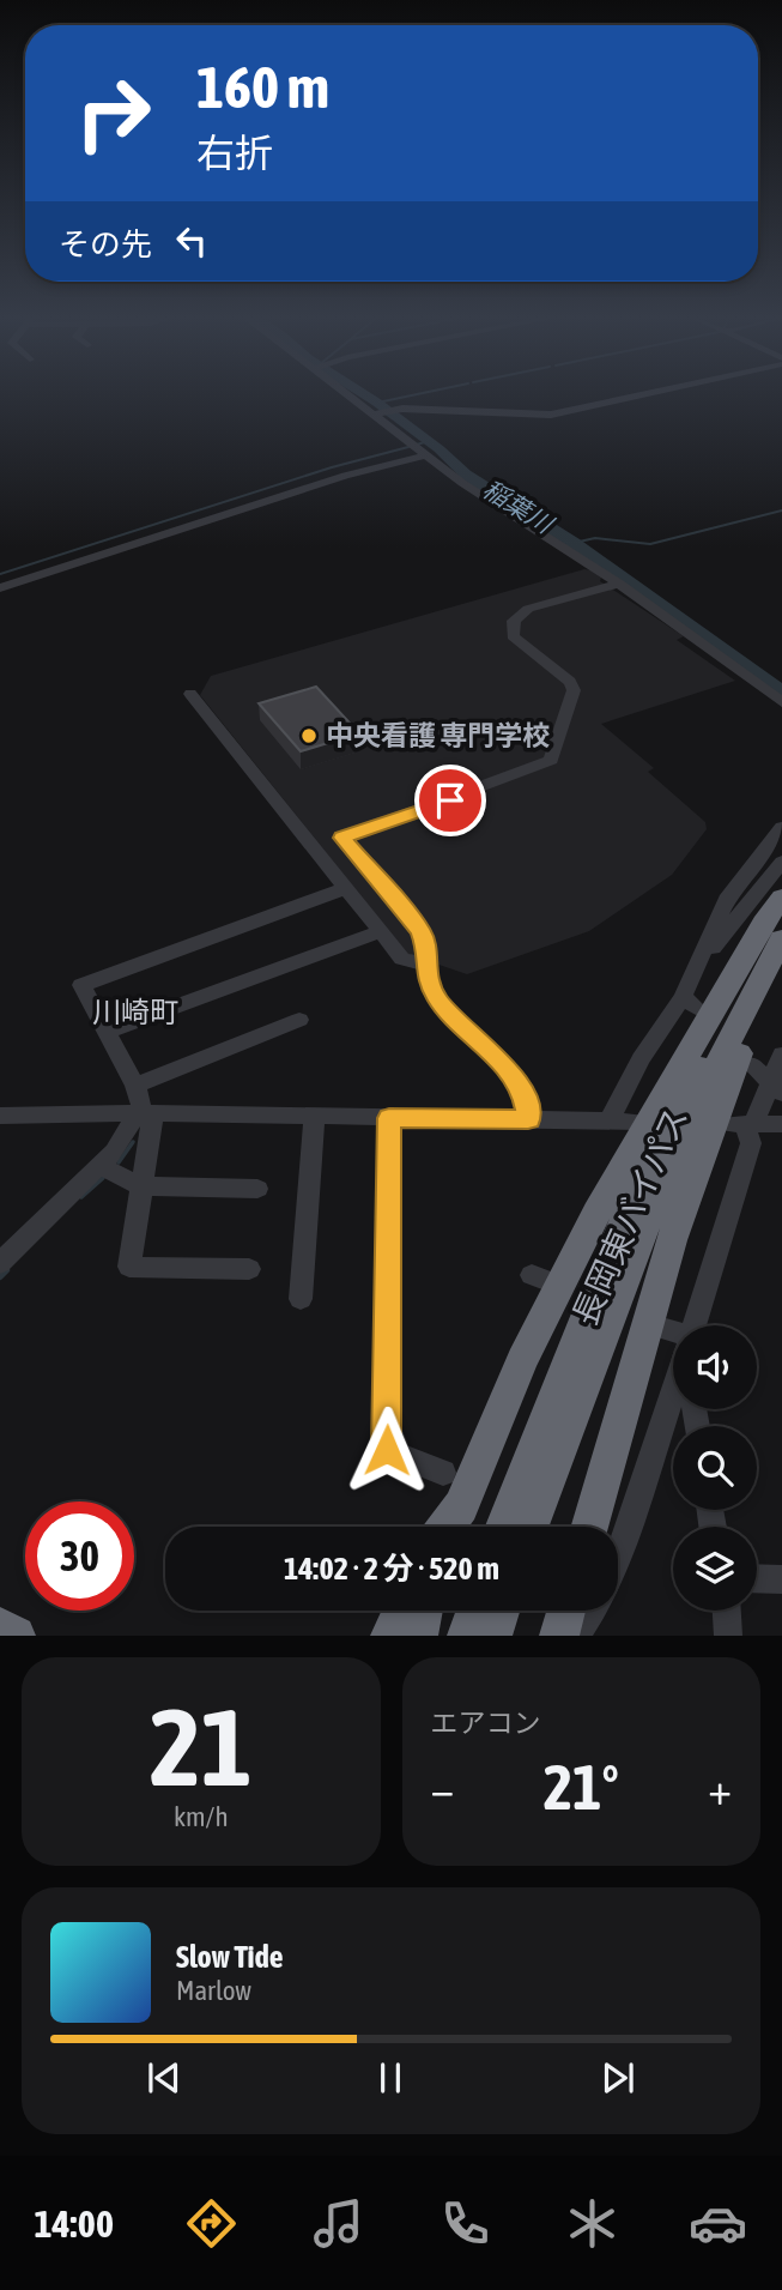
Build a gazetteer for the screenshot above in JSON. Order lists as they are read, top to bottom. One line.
{"streets":{"highway":["長岡東バイパス"]},"districts":["川崎町"],"water":["稲葉川"],"places":["中央看護 専門学校"],"page":{"turn":["160 m","右折"],"then":"その先","limit":"30","trip":"14:02 · 2 分 · 520 m","tile":[["21","km/h"],"エアコン"],"heat":["−","21°","+"],"song":["Slow Tide","Marlow"],"tabs":"14:00"}}
